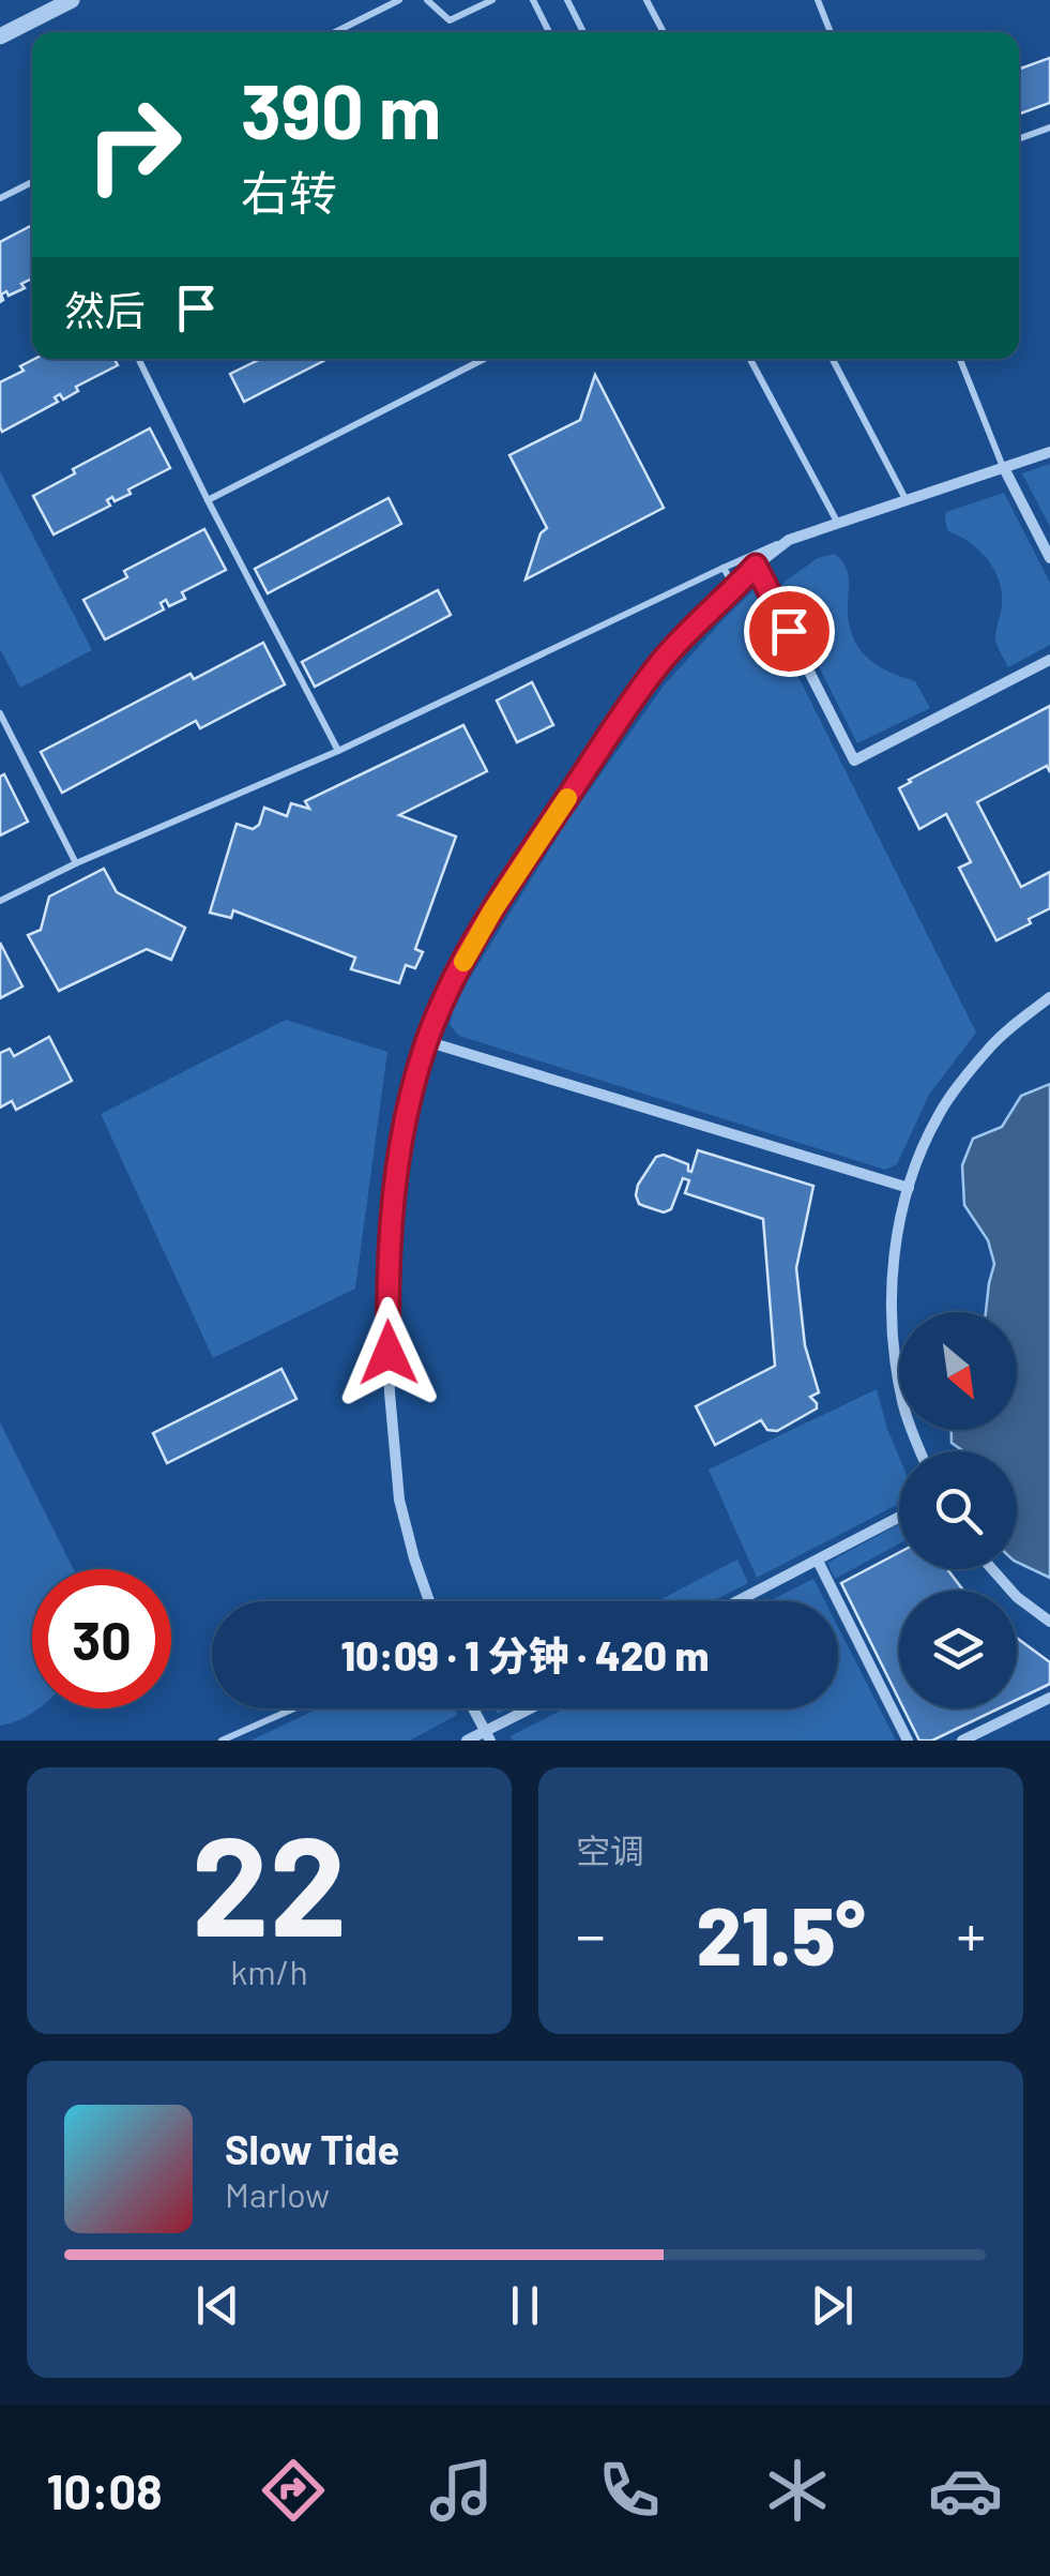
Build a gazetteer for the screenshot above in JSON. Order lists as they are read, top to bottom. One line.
{"north":"bottom right","page":{"turn":["390 m","右转"],"then":"然后","limit":"30","trip":"10:09 · 1 分钟 · 420 m","tile":[["22","km/h"],"空调"],"heat":["−","21.5°","+"],"song":["Slow Tide","Marlow"],"tabs":"10:08"}}
